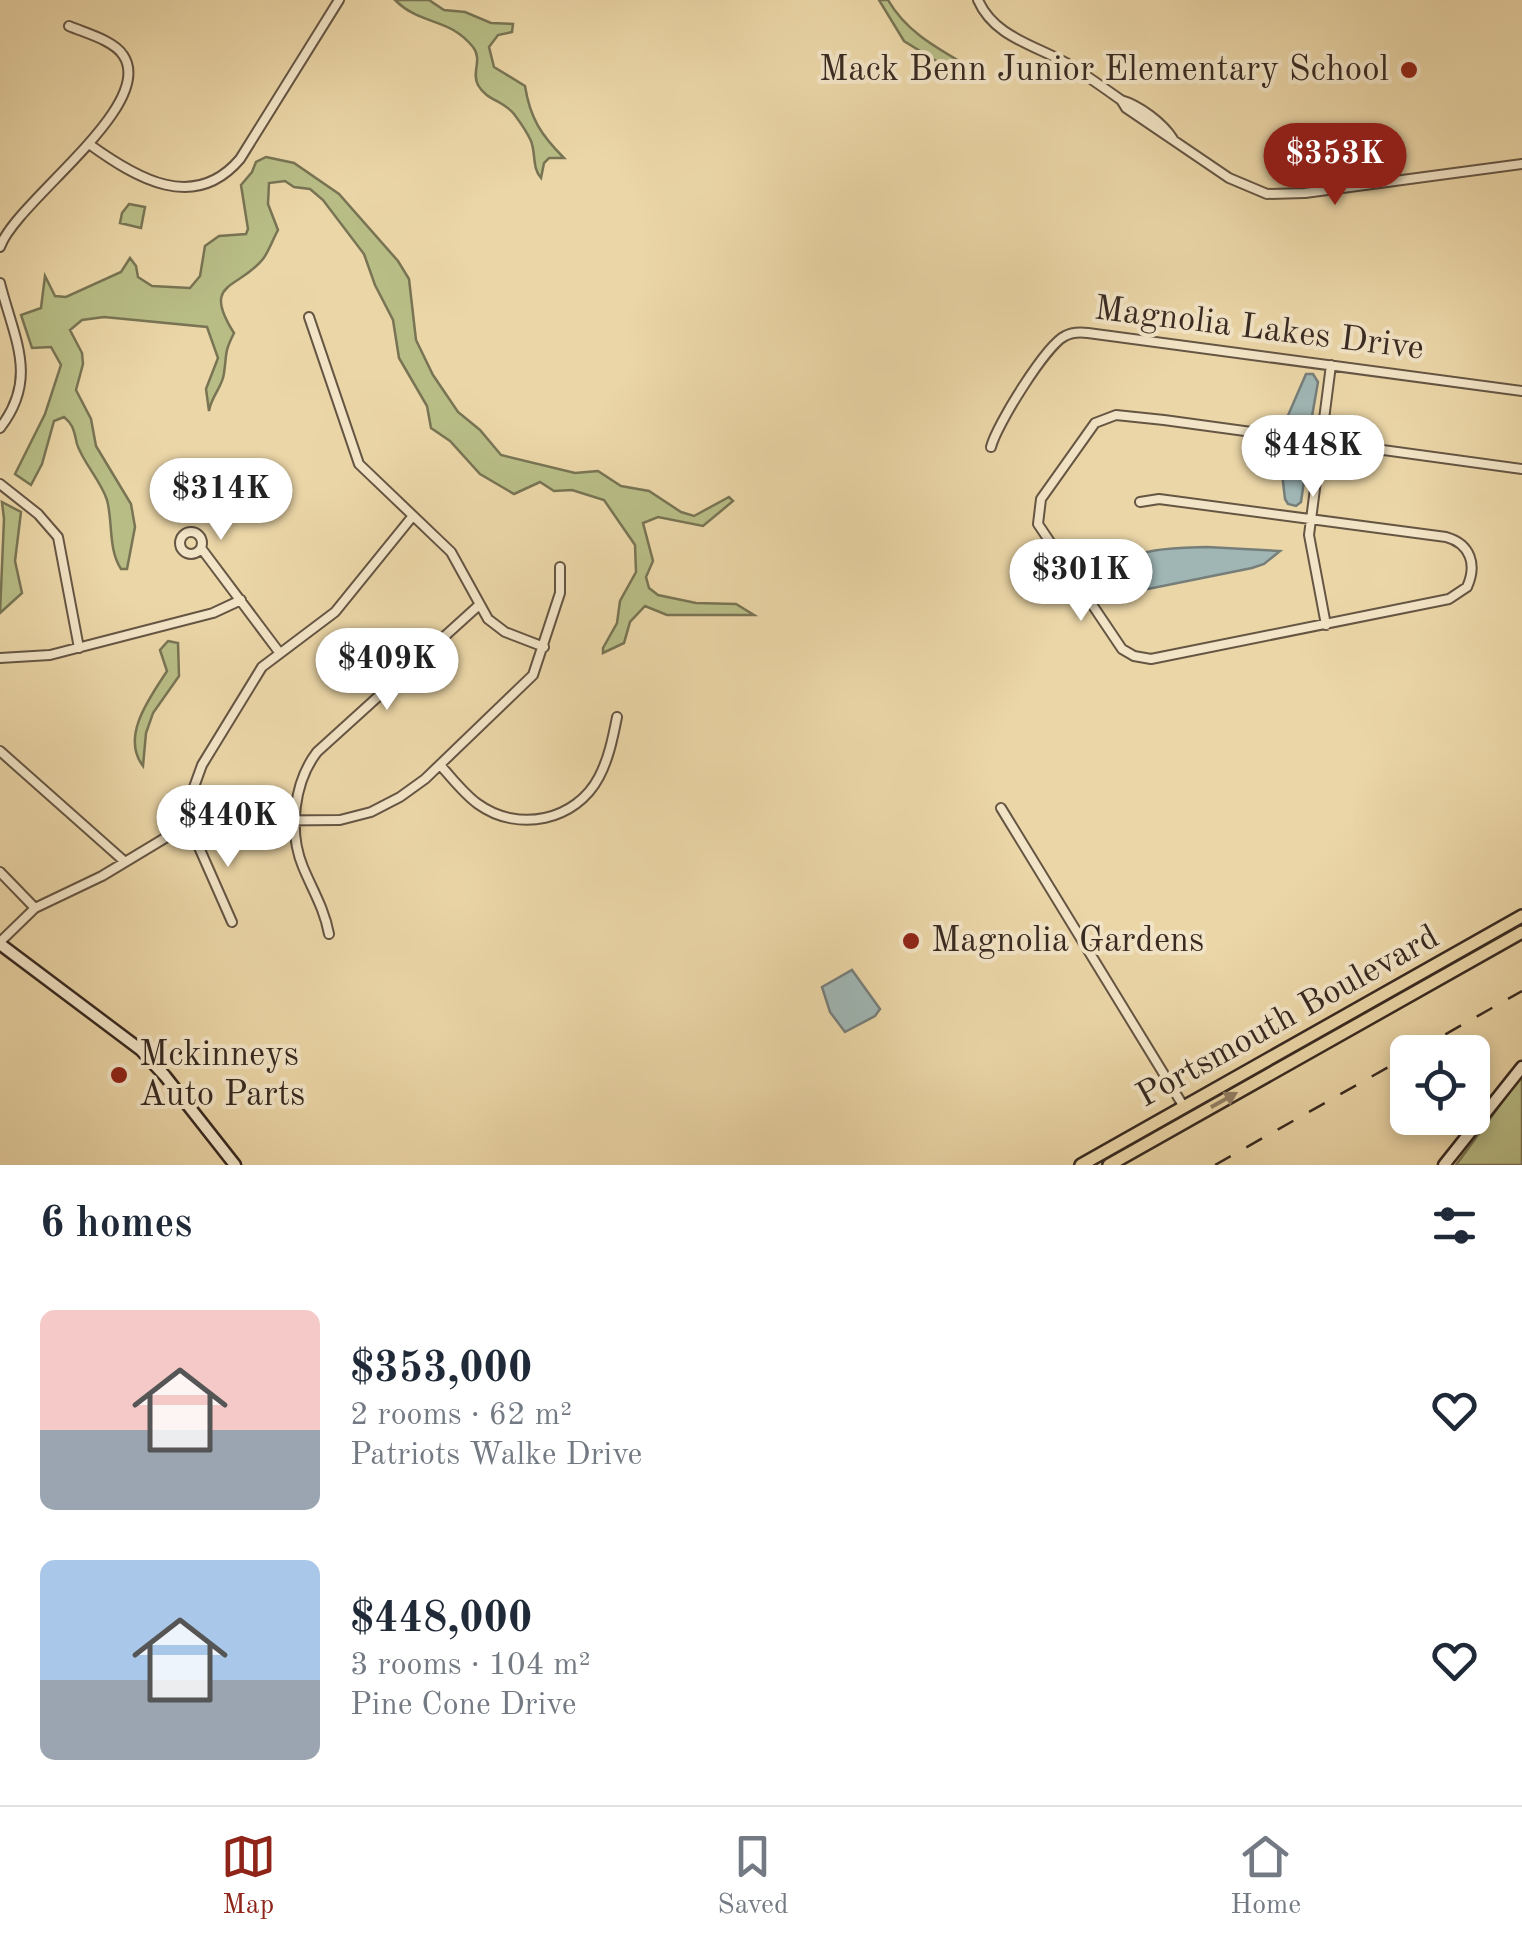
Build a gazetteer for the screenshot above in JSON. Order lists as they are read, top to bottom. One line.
{"streets":{"main road":["Portsmouth Boulevard"],"street":["Magnolia Lakes Drive"]},"places":["Mack Benn Junior Elementary School","Magnolia Gardens","Mckinneys Auto Parts"],"page":{"price":["$353K","$448K","$314K","$301K","$409K","$440K"],"heading":"6 homes","list":[{"name":"$353,000","note":"2 rooms · 62 m² · Patriots Walke Drive"},{"name":"$448,000","note":"3 rooms · 104 m² · Pine Cone Drive"}],"tabs":["Map","Saved","Home"]}}
